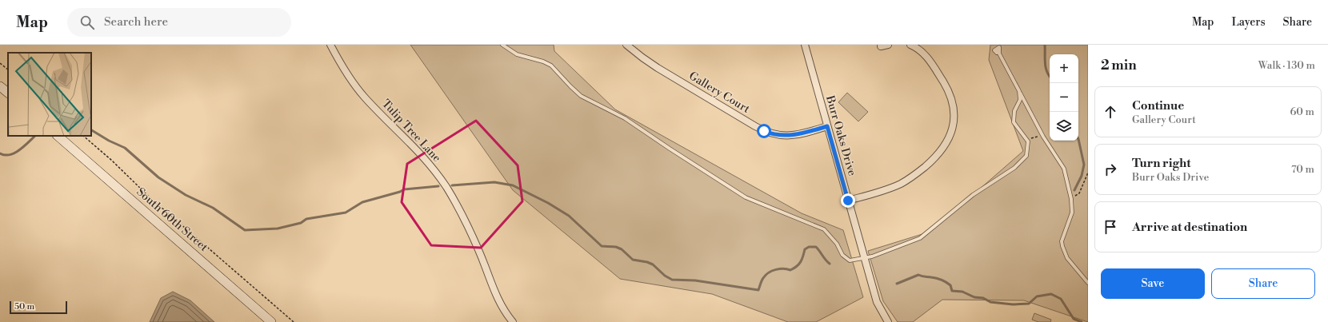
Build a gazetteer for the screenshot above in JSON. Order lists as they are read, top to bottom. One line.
{"streets":{"street":["Gallery Court","Tulip Tree Lane","Burr Oaks Drive","South 60th Street"]},"crossings":[["Gallery Court","Burr Oaks Drive"]],"scale_bar":"50 m","page":{"header":"Map","search":"Search here","nav":["Map","Layers","Share"],"heading":["2 min","Walk · 130 m"],"map_buttons":["+","−"],"list":[["Continue","Gallery Court","60 m"],["Turn right","Burr Oaks Drive","70 m"],"Arrive at destination"],"buttons":["Save","Share"],"scale":"50 m"}}
